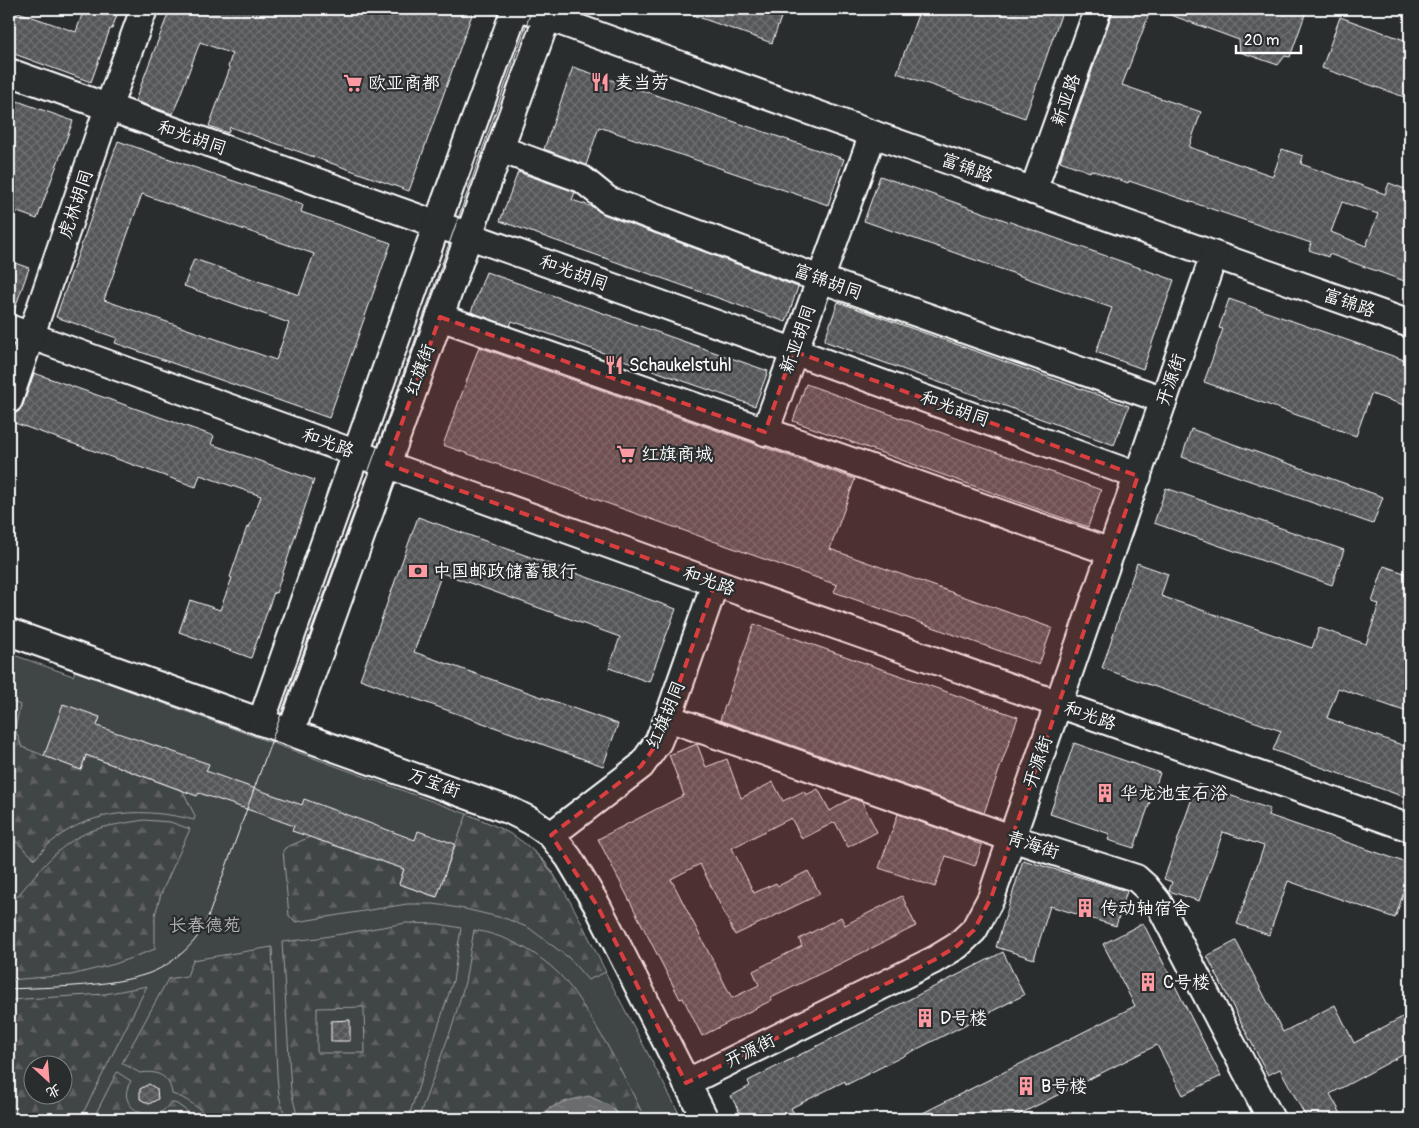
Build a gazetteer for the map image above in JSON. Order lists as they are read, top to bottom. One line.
{"streets":{"street":["新亚路","和光胡同","富锦路","虎林胡同","富锦胡同","新亚胡同","红旗街","开源街","和光路","红旗胡同","万宝街","青海街"]},"crossings":[["新亚路","富锦路"],["和光胡同","虎林胡同"],["和光胡同","新亚胡同"],["和光胡同","红旗街"],["和光胡同","开源街"],["富锦路","新亚胡同"],["富锦路","红旗街"],["富锦路","开源街"],["虎林胡同","和光路"],["富锦胡同","新亚胡同"],["富锦胡同","红旗街"],["富锦胡同","开源街"],["红旗街","和光路"],["红旗街","万宝街"],["开源街","和光路"],["开源街","万宝街"],["开源街","青海街"],["和光路","红旗胡同"],["红旗胡同","万宝街"],["红旗胡同","青海街"]],"parks":["长春德苑"],"places":{"restaurant":["麦当劳","Schaukelstuhl"],"supermarket":["欧亚商都","红旗商城"],"bank":["中国邮政储蓄银行"],"building":["华龙池宝石浴","传动轴宿舍","C号楼","D号楼","B号楼"]},"scale_bar":"20 m","north":"bottom right"}
